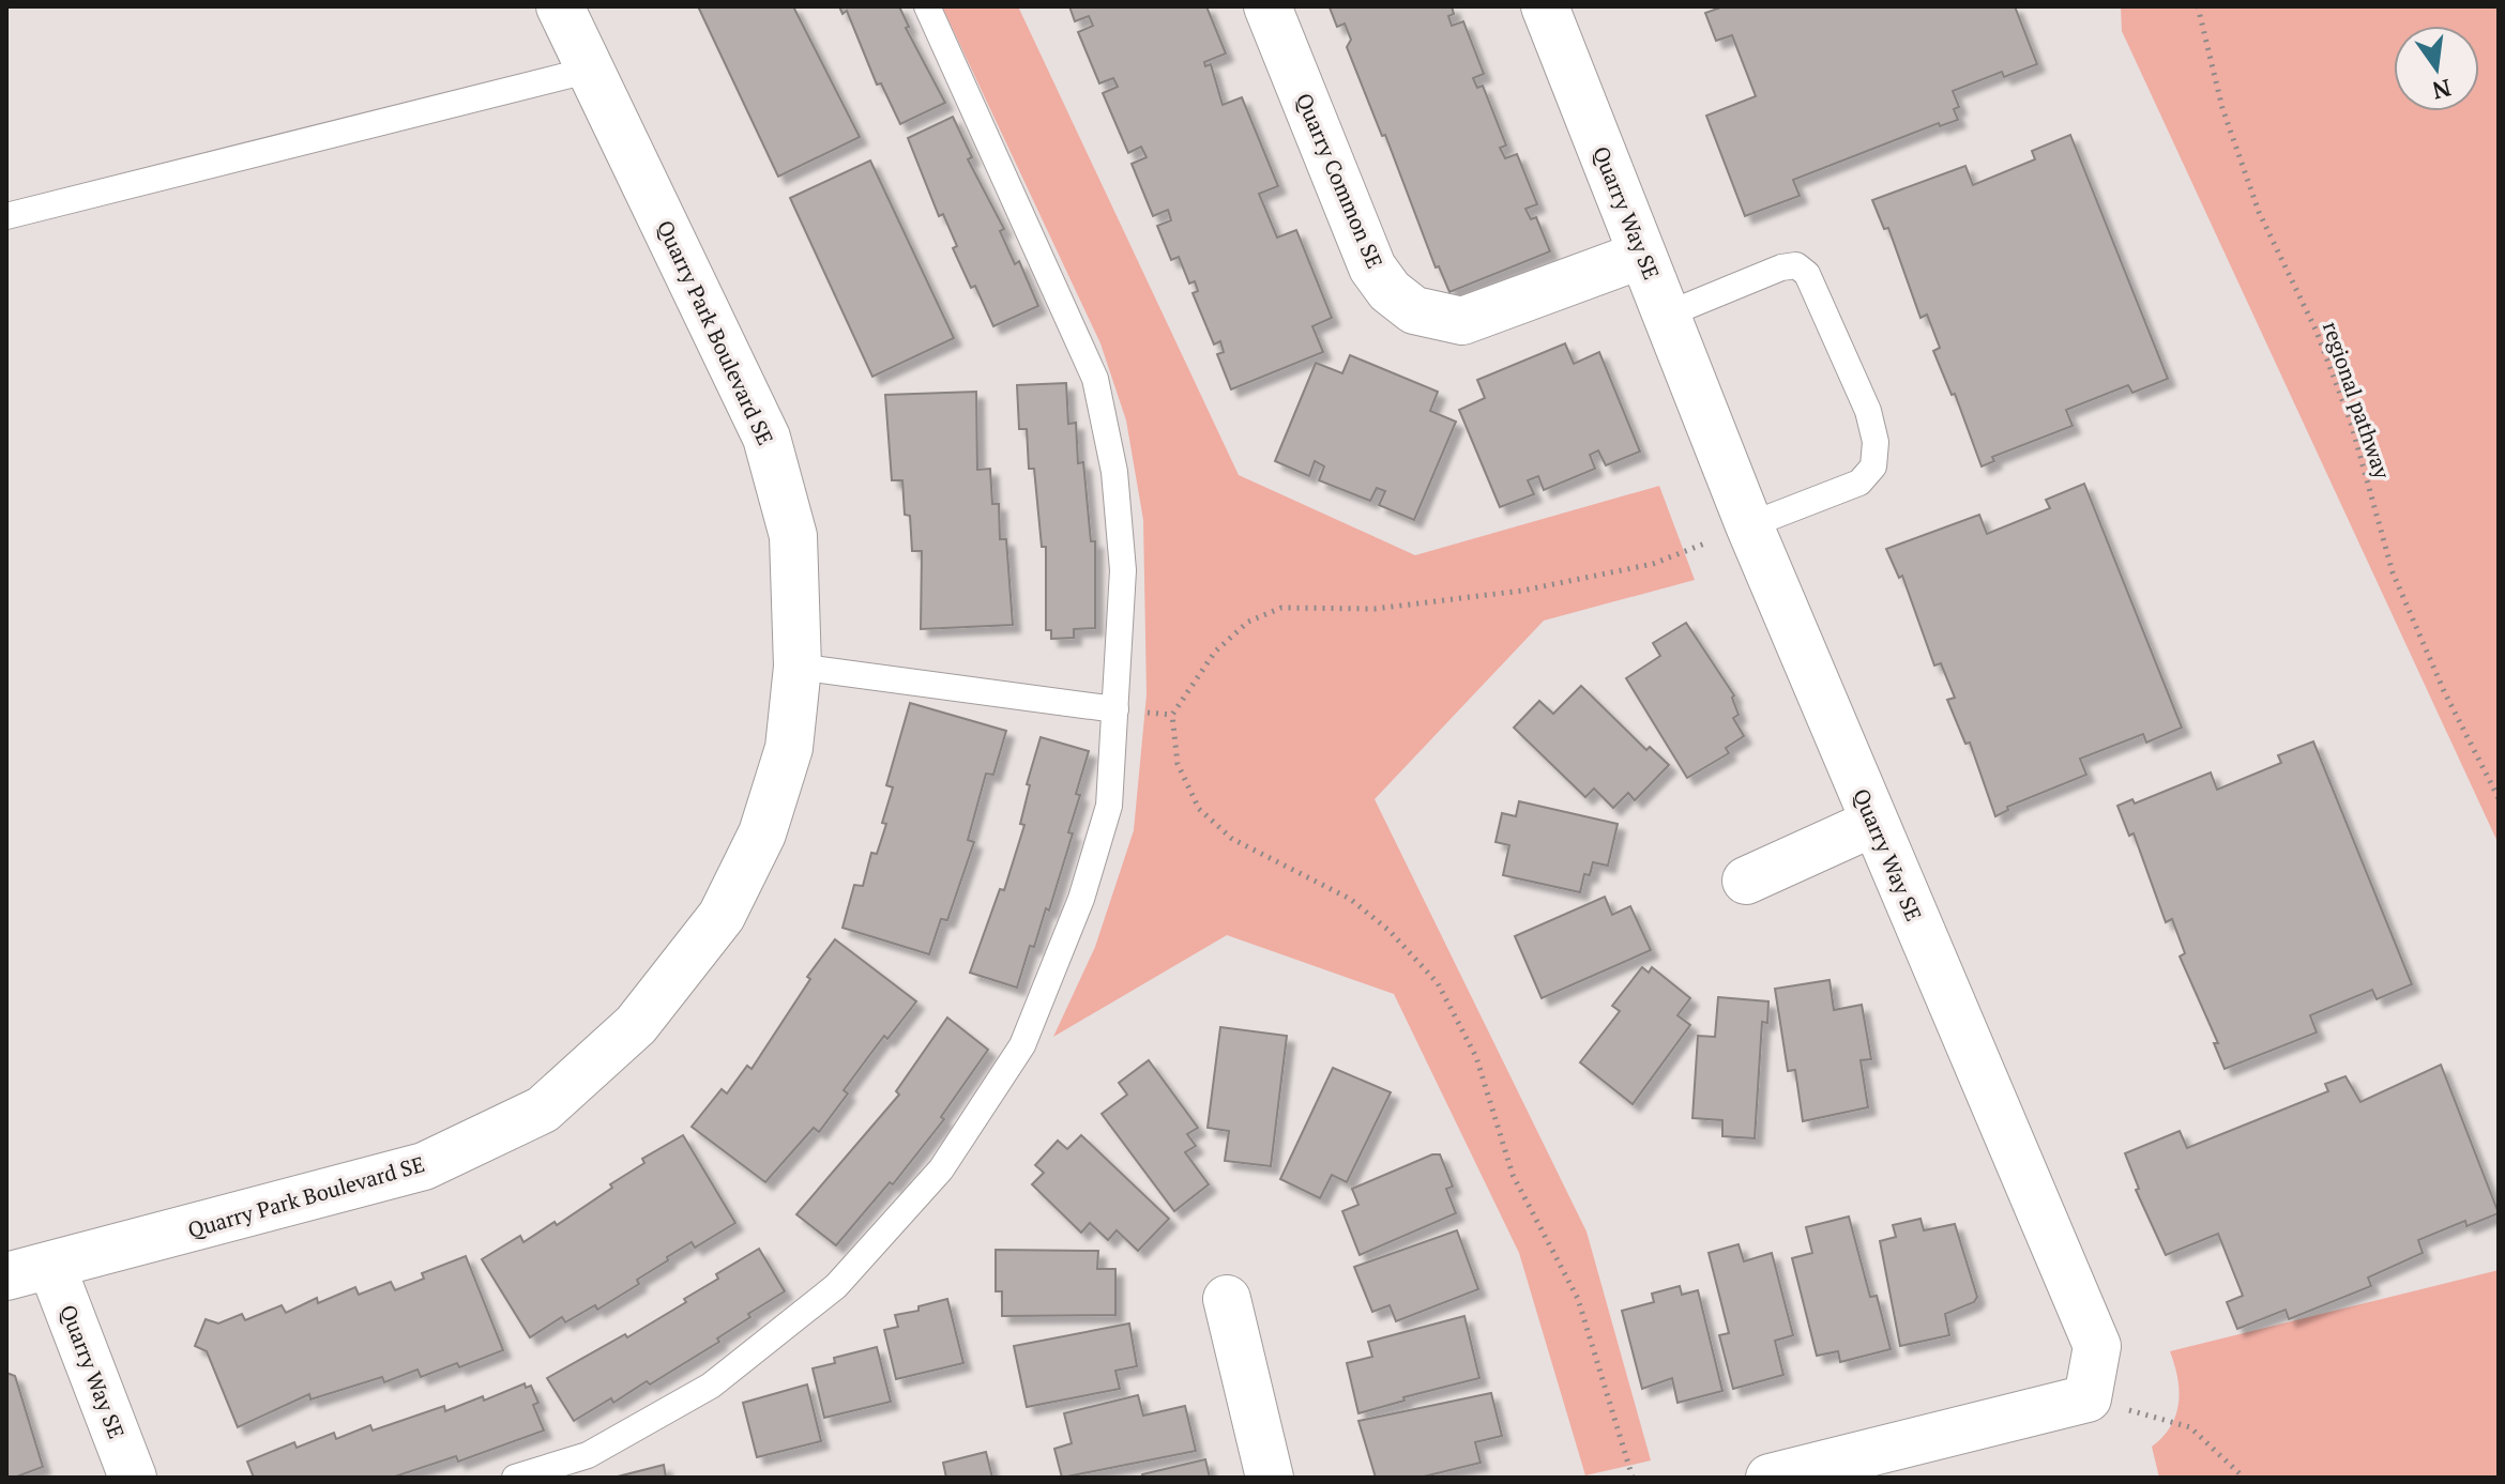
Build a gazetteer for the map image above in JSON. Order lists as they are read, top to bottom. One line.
{"streets":{"street":["Quarry Common SE","Quarry Way SE","Quarry Park Boulevard SE"],"path":["regional pathway"]},"crossings":[["Quarry Common SE","Quarry Way SE"],["Quarry Way SE","Quarry Park Boulevard SE"]],"north":"bottom"}
